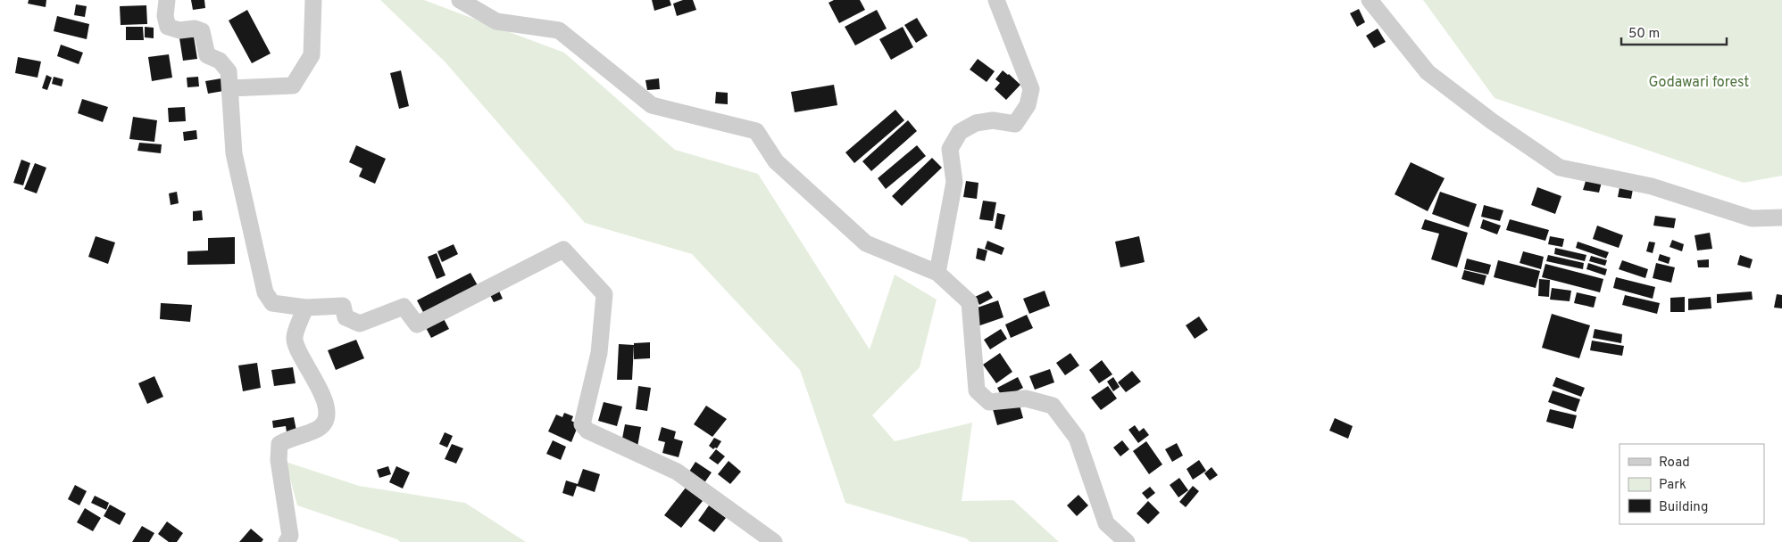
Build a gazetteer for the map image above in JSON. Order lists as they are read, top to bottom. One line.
{"parks":["Godawari forest"],"legend":["Road","Park","Building"],"scale_bar":"50 m"}
